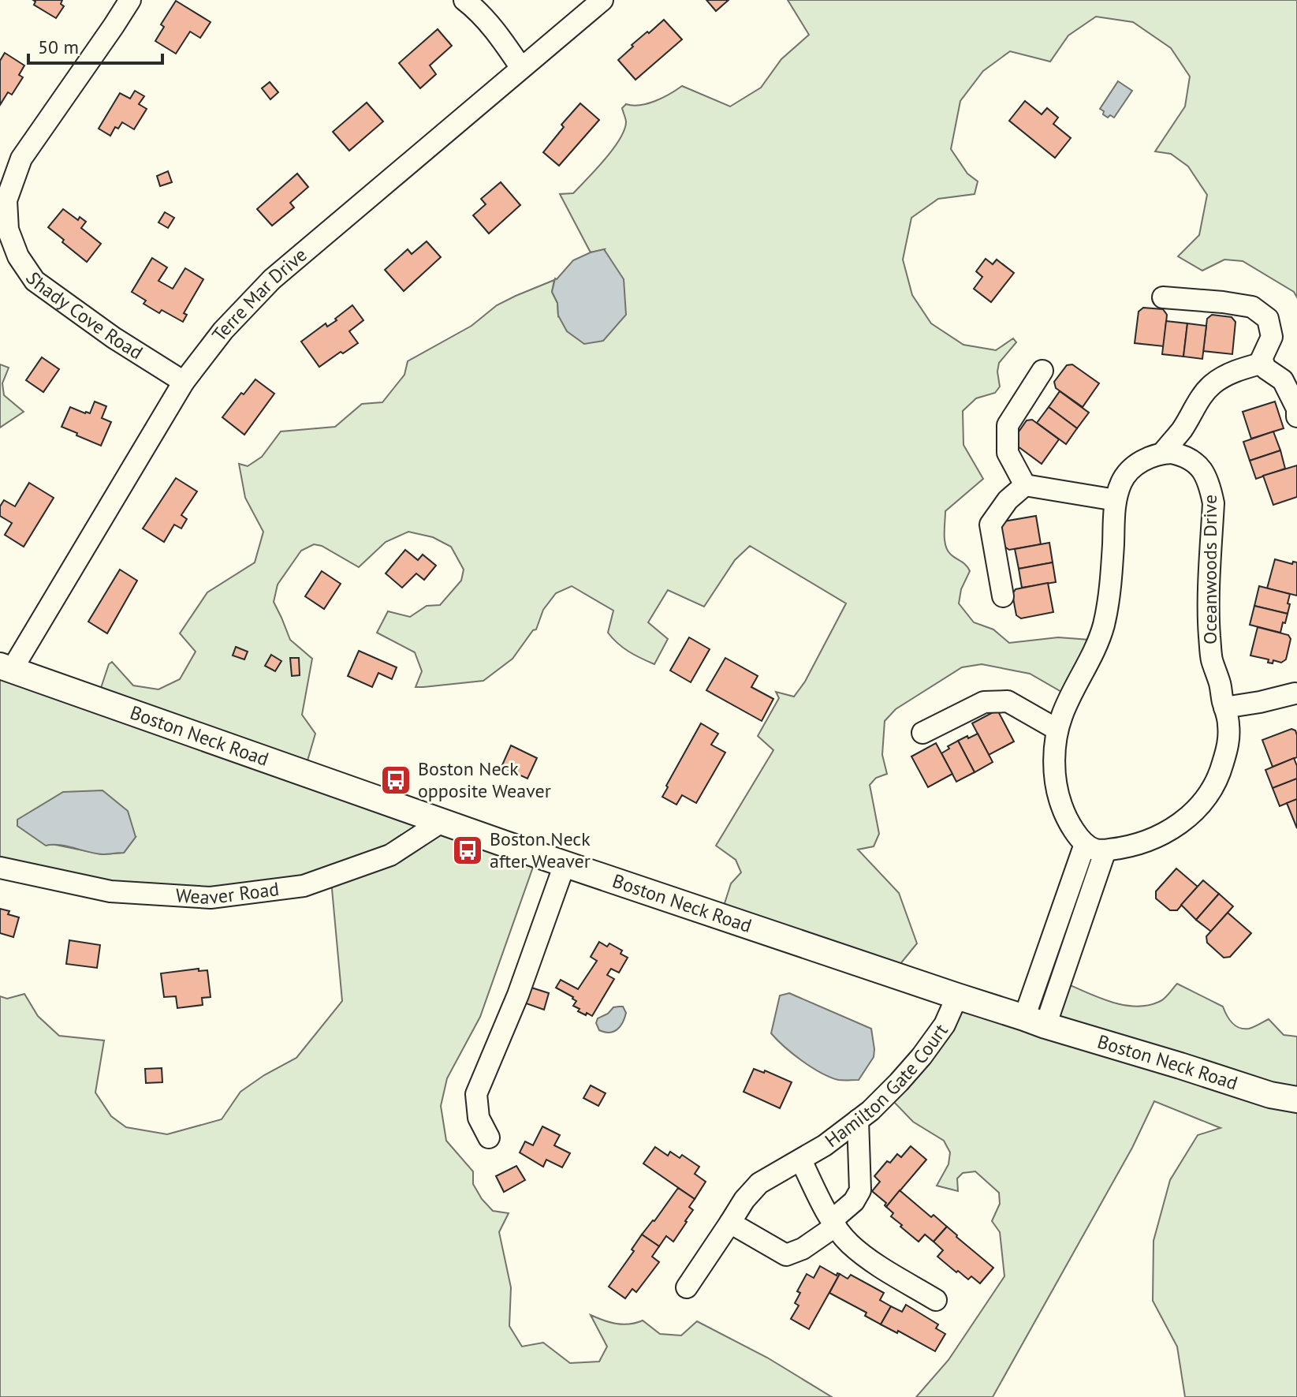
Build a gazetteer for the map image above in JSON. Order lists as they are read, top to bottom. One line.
{"streets":{"main road":["Boston Neck Road"],"street":["Terre Mar Drive","Shady Cove Road","Oceanwoods Drive","Weaver Road","Hamilton Gate Court"]},"crossings":[["Terre Mar Drive","Shady Cove Road"],["Terre Mar Drive","Boston Neck Road"],["Boston Neck Road","Weaver Road"],["Boston Neck Road","Hamilton Gate Court"]],"places":{"bus stop":["Boston Neck opposite Weaver","Boston Neck after Weaver"]},"scale_bar":"50 m"}
